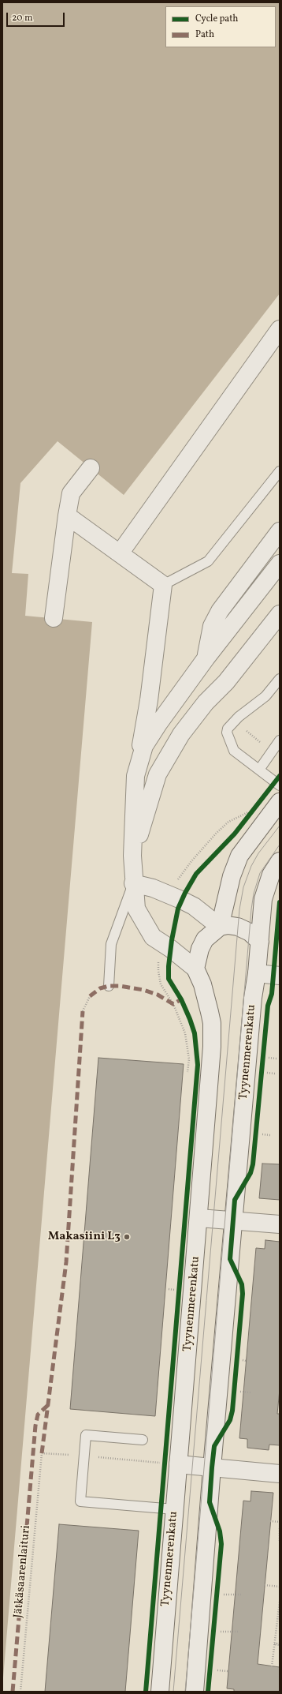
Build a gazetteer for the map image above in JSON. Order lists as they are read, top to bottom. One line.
{"streets":{"street":["Tyynenmerenkatu"],"path":["Jätkäsaarenlaituri"]},"places":["Makasiini L3"],"legend":["Cycle path","Path"],"scale_bar":"20 m"}
